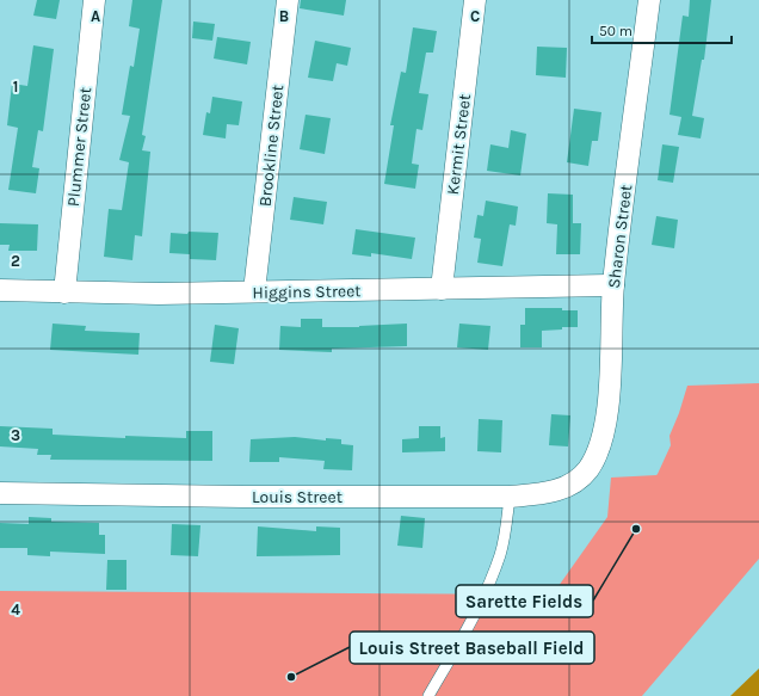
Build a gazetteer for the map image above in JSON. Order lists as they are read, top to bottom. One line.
{"streets":{"street":["Kermit Street","Brookline Street","Plummer Street","Sharon Street","Higgins Street","Louis Street"]},"crossings":[["Kermit Street","Higgins Street"],["Brookline Street","Higgins Street"],["Plummer Street","Higgins Street"],["Sharon Street","Higgins Street"],["Sharon Street","Louis Street"]],"places":["Sarette Fields","Louis Street Baseball Field"],"scale_bar":"50 m","grid":{"columns":["A","B","C"],"rows":["1","2","3","4"]}}
